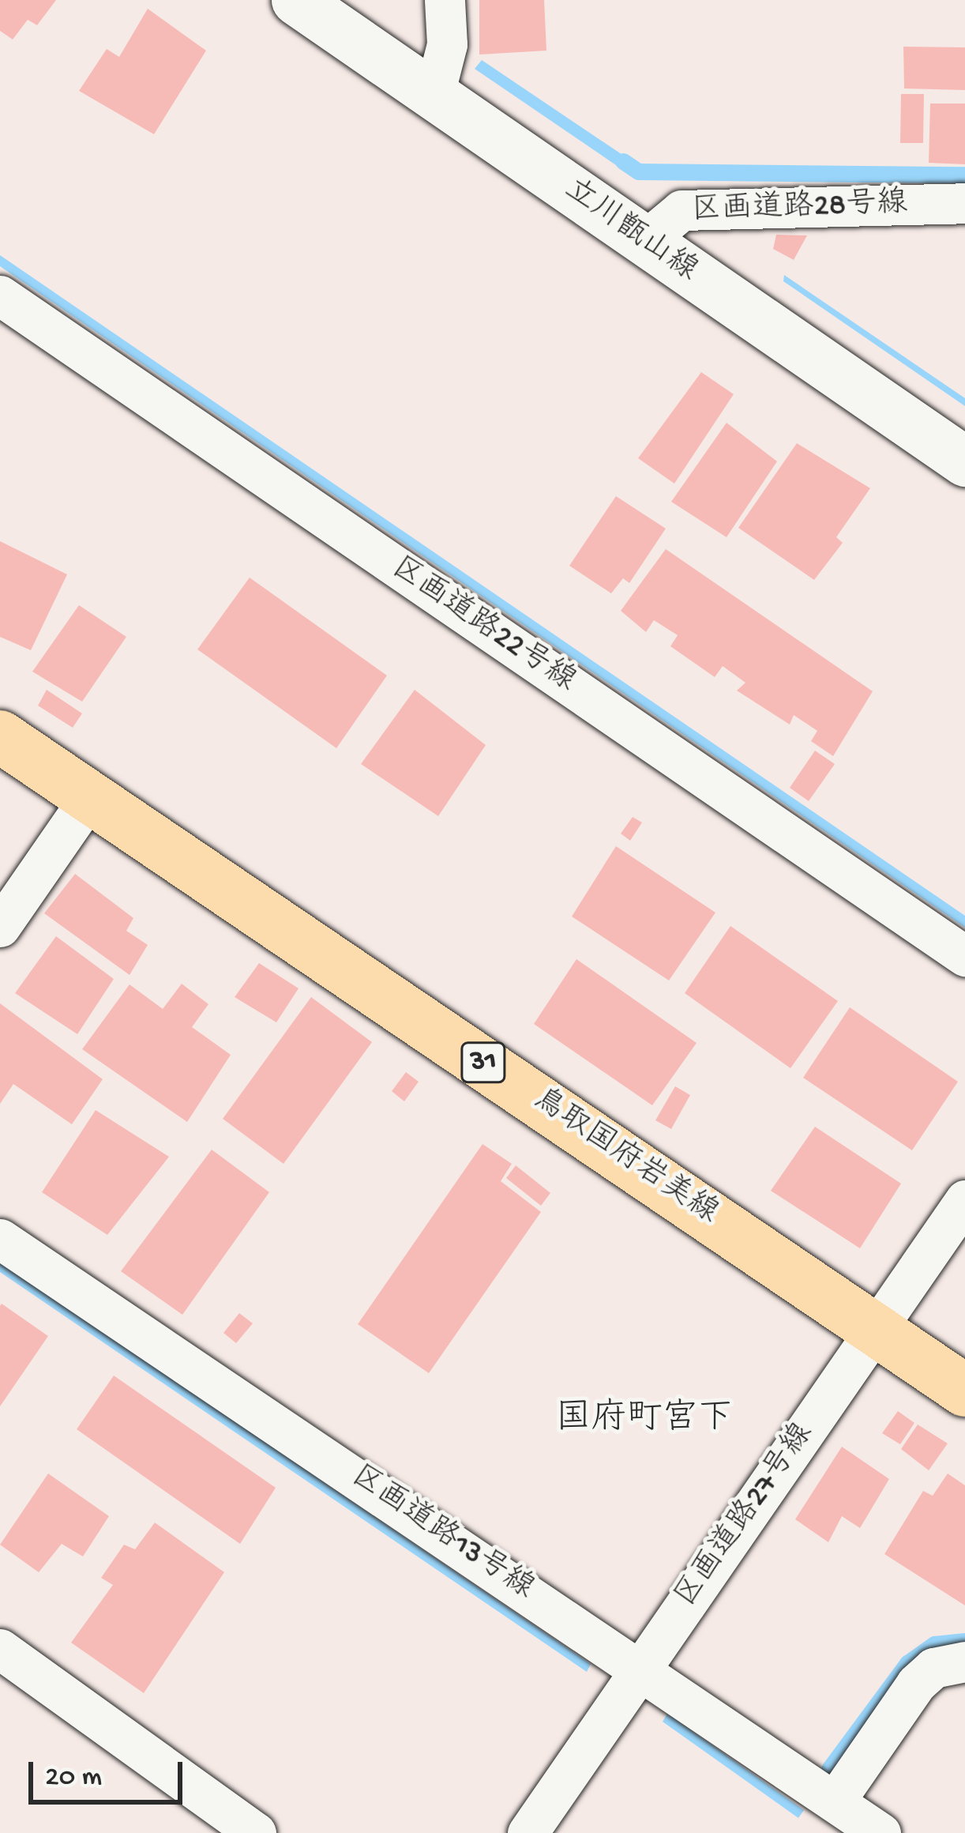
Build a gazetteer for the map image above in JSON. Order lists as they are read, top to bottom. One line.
{"streets":{"main road":["31","鳥取国府岩美線"],"street":["区画道路28号線","立川甑山線","区画道路22号線","区画道路27号線","区画道路13号線"]},"crossings":[["区画道路28号線","立川甑山線"],["鳥取国府岩美線","区画道路27号線"],["区画道路27号線","区画道路13号線"]],"districts":["国府町宮下"],"scale_bar":"20 m"}
